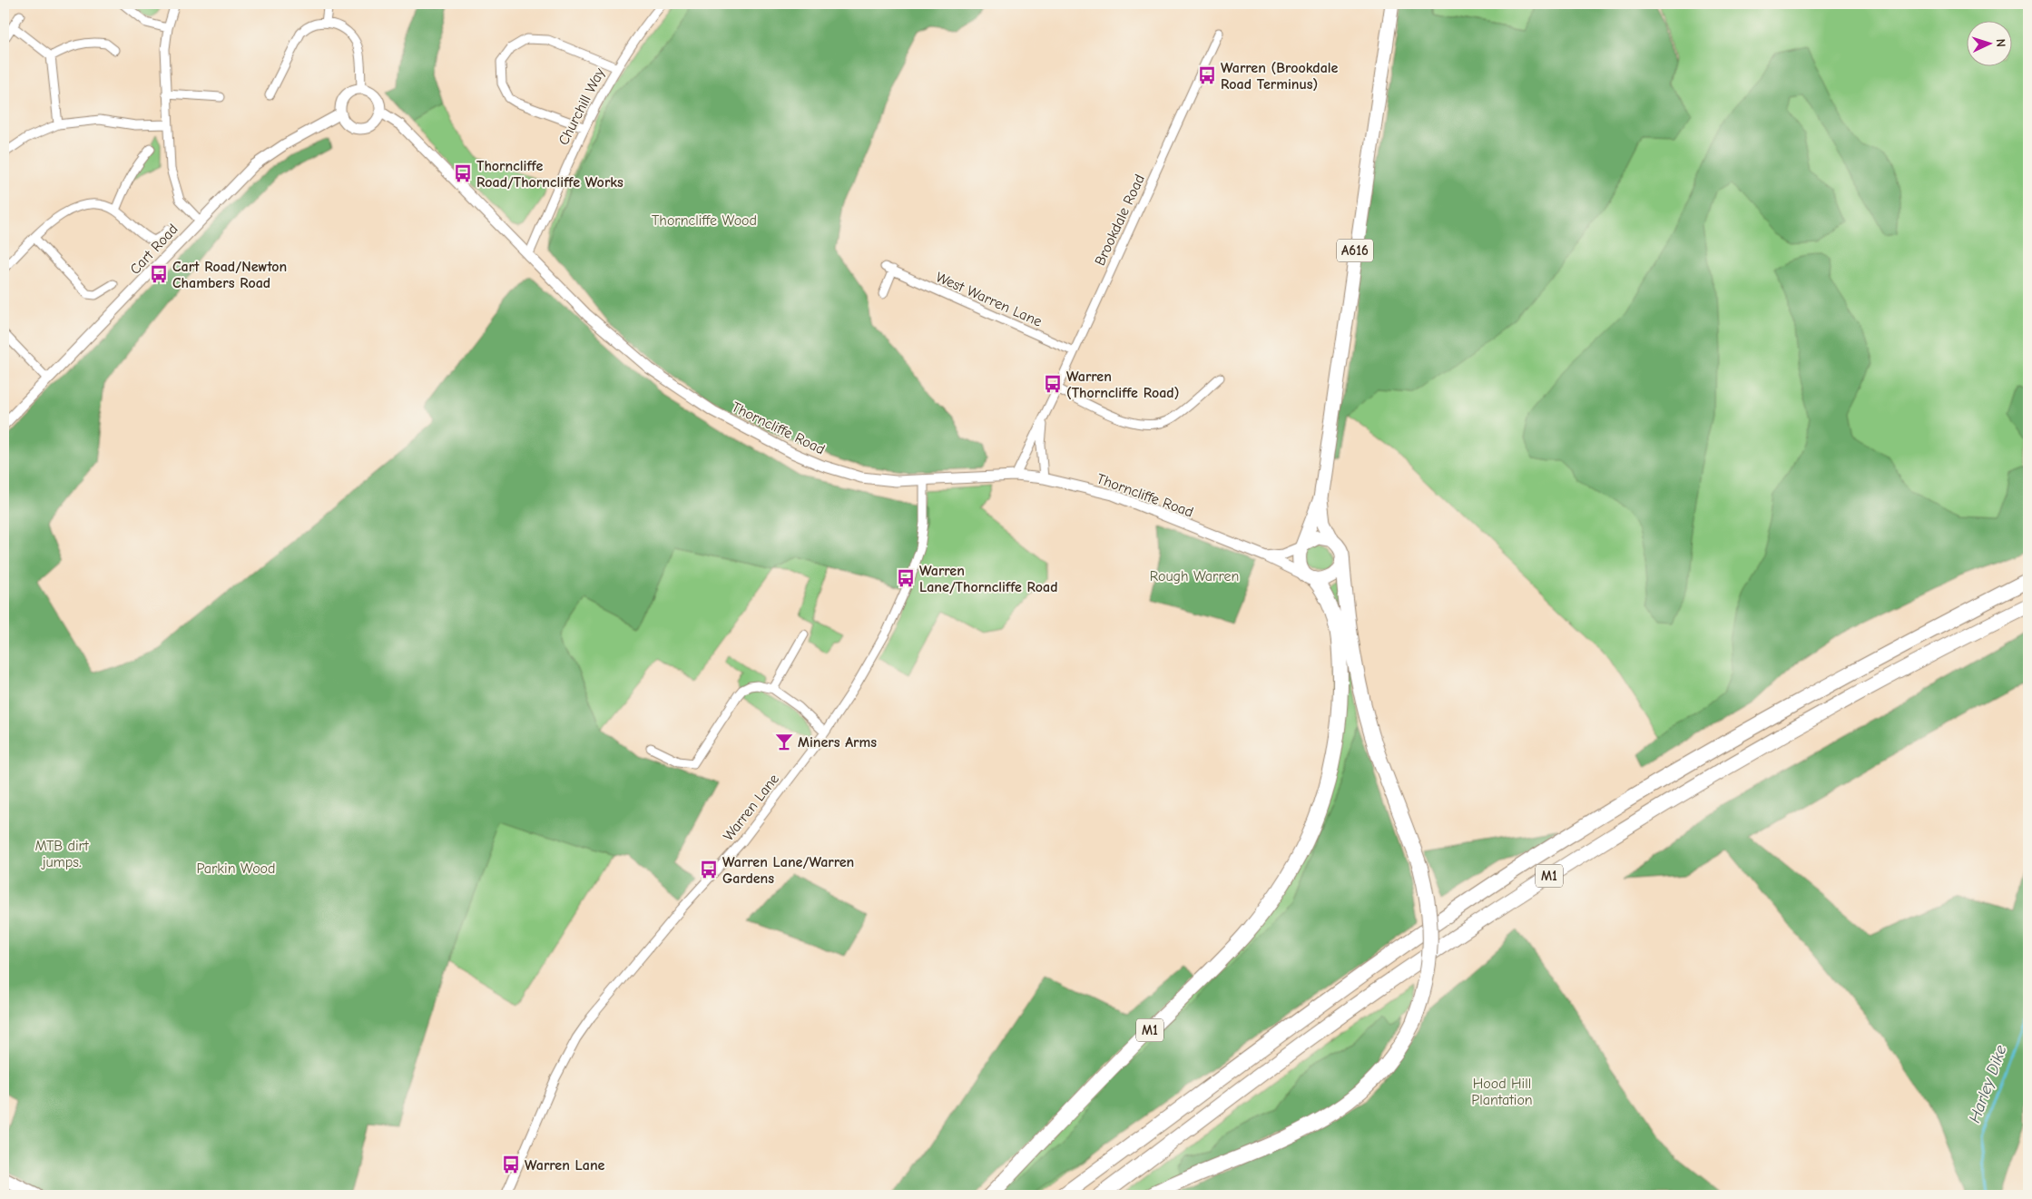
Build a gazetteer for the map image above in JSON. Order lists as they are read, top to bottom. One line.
{"streets":{"highway":["A616","M1"],"street":["Churchill Way","Brookdale Road","Cart Road","West Warren Lane","Thorncliffe Road","Warren Lane"]},"crossings":[["Churchill Way","Thorncliffe Road"],["Brookdale Road","West Warren Lane"],["Brookdale Road","Thorncliffe Road"],["Cart Road","Thorncliffe Road"],["A616","Thorncliffe Road"],["A616","M1"],["Thorncliffe Road","Warren Lane"],["Thorncliffe Road","M1"]],"water":["Harley Dike"],"parks":["Thorncliffe Wood","Rough Warren","MTB dirt jumps.","Parkin Wood","Hood Hill Plantation"],"places":{"bus stop":["Warren (Brookdale Road Terminus)","Thorncliffe Road/Thorncliffe Works","Cart Road/Newton Chambers Road","Warren (Thorncliffe Road)","Warren Lane/Thorncliffe Road","Warren Lane/Warren Gardens","Warren Lane"],"bar":["Miners Arms"]},"north":"right"}
